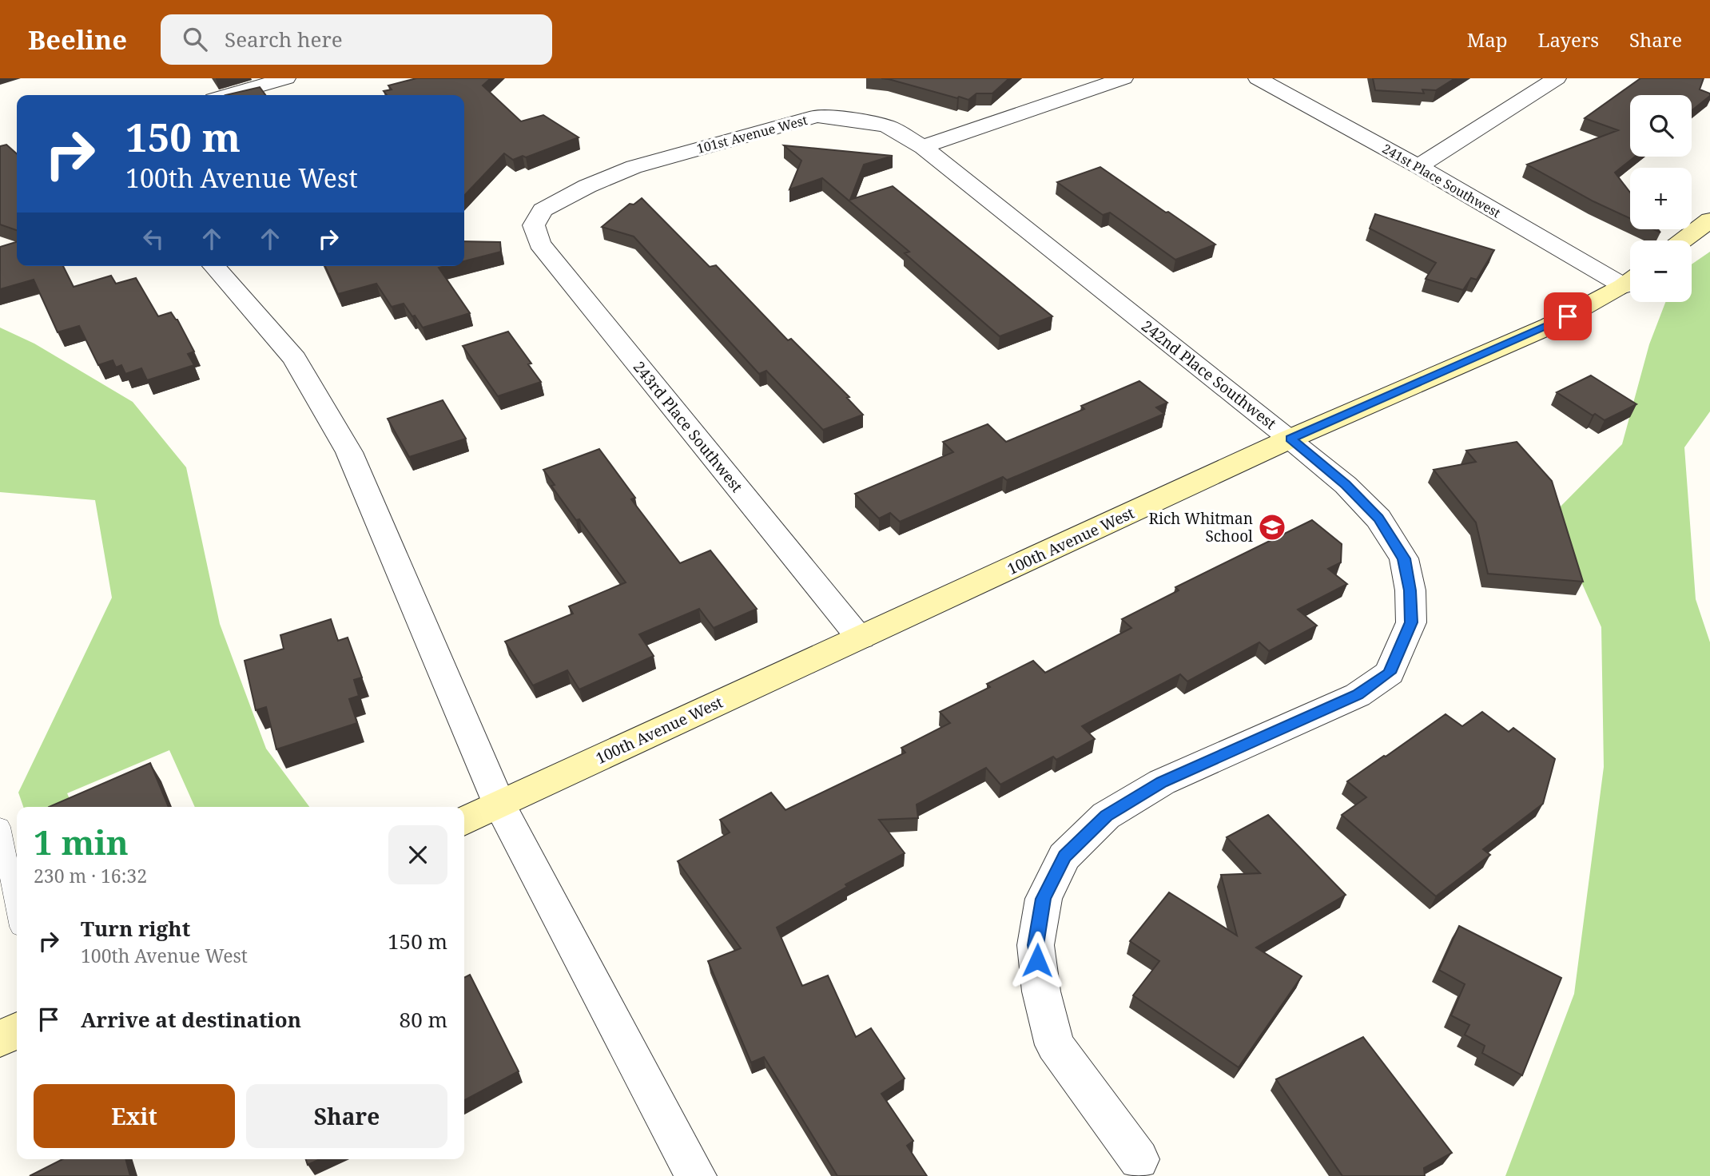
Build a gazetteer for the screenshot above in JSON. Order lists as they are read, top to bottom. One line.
{"streets":{"main road":["100th Avenue West"],"street":["101st Avenue West","241st Place Southwest","242nd Place Southwest","243rd Place Southwest"]},"crossings":[["101st Avenue West","242nd Place Southwest"],["101st Avenue West","243rd Place Southwest"],["242nd Place Southwest","100th Avenue West"],["243rd Place Southwest","100th Avenue West"]],"places":{"school or university":["Rich Whitman School"]},"page":{"header":"Beeline","search":"Search here","nav":["Map","Layers","Share"],"map_buttons":["+","−"],"turn":["150 m","100th Avenue West"],"heading":["1 min","230 m · 16:32"],"list":[{"name":"Turn right","note":"100th Avenue West","value":"150 m"},{"name":"Arrive at destination","value":"80 m"}],"buttons":["Exit","Share"]}}
